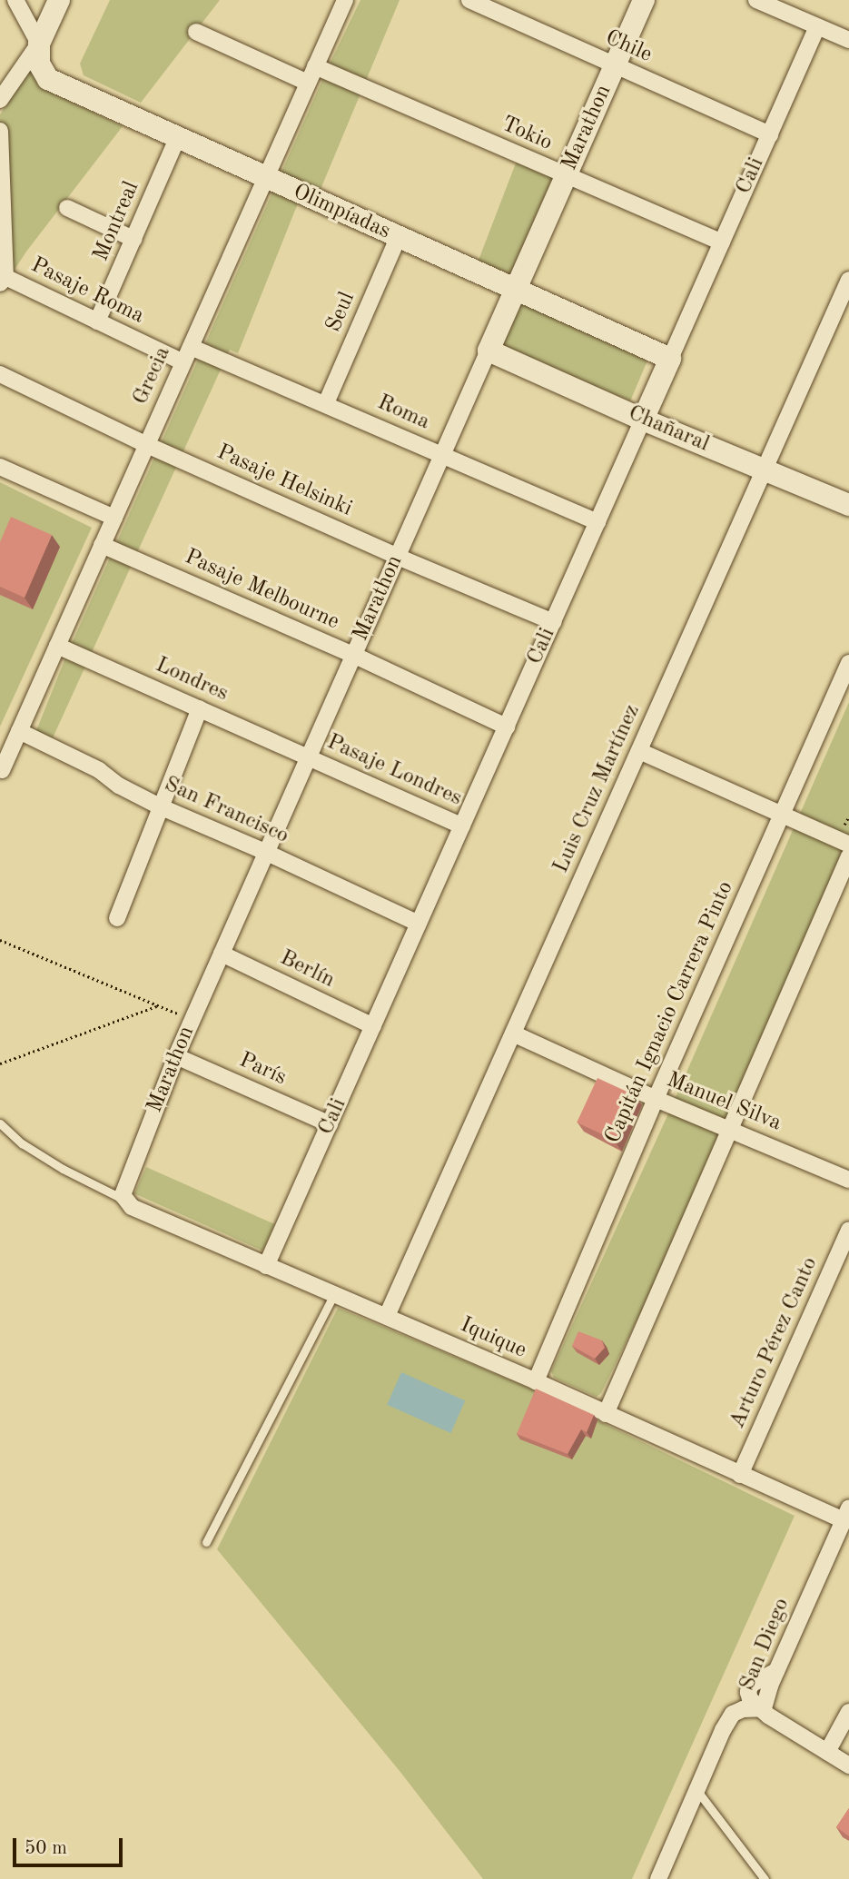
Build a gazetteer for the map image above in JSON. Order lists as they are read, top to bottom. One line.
{"streets":{"street":["Chile","Marathon","Tokio","Cali","Olimpíadas","Montreal","Pasaje Roma","Seul","Grecia","Roma","Chañaral","Pasaje Helsinki","Pasaje Melbourne","Londres","Pasaje Londres","Luis Cruz Martínez","San Francisco","Berlín","Capitán Ignacio Carrera Pinto","París","Manuel Silva","Iquique","Arturo Pérez Canto","San Diego"]},"crossings":[["Chile","Marathon"],["Chile","Cali"],["Marathon","Tokio"],["Marathon","Olimpíadas"],["Marathon","Roma"],["Marathon","Chañaral"],["Marathon","Pasaje Helsinki"],["Marathon","Pasaje Melbourne"],["Marathon","Londres"],["Marathon","Pasaje Londres"],["Marathon","San Francisco"],["Marathon","Berlín"],["Marathon","París"],["Marathon","Iquique"],["Tokio","Cali"],["Tokio","Grecia"],["Cali","Olimpíadas"],["Cali","Roma"],["Cali","Chañaral"],["Cali","Pasaje Helsinki"],["Cali","Pasaje Melbourne"],["Cali","Pasaje Londres"],["Cali","San Francisco"],["Cali","Berlín"],["Cali","París"],["Cali","Iquique"],["Olimpíadas","Montreal"],["Olimpíadas","Seul"],["Olimpíadas","Grecia"],["Montreal","Pasaje Roma"],["Pasaje Roma","Grecia"],["Pasaje Roma","Roma"],["Seul","Roma"],["Grecia","Roma"],["Grecia","Pasaje Helsinki"],["Grecia","Pasaje Melbourne"],["Grecia","Londres"],["Grecia","San Francisco"],["Chañaral","Luis Cruz Martínez"],["Londres","Pasaje Londres"],["Luis Cruz Martínez","Manuel Silva"],["Luis Cruz Martínez","Iquique"],["Capitán Ignacio Carrera Pinto","Manuel Silva"],["Capitán Ignacio Carrera Pinto","Iquique"],["Iquique","Arturo Pérez Canto"],["Iquique","San Diego"]],"scale_bar":"50 m"}
